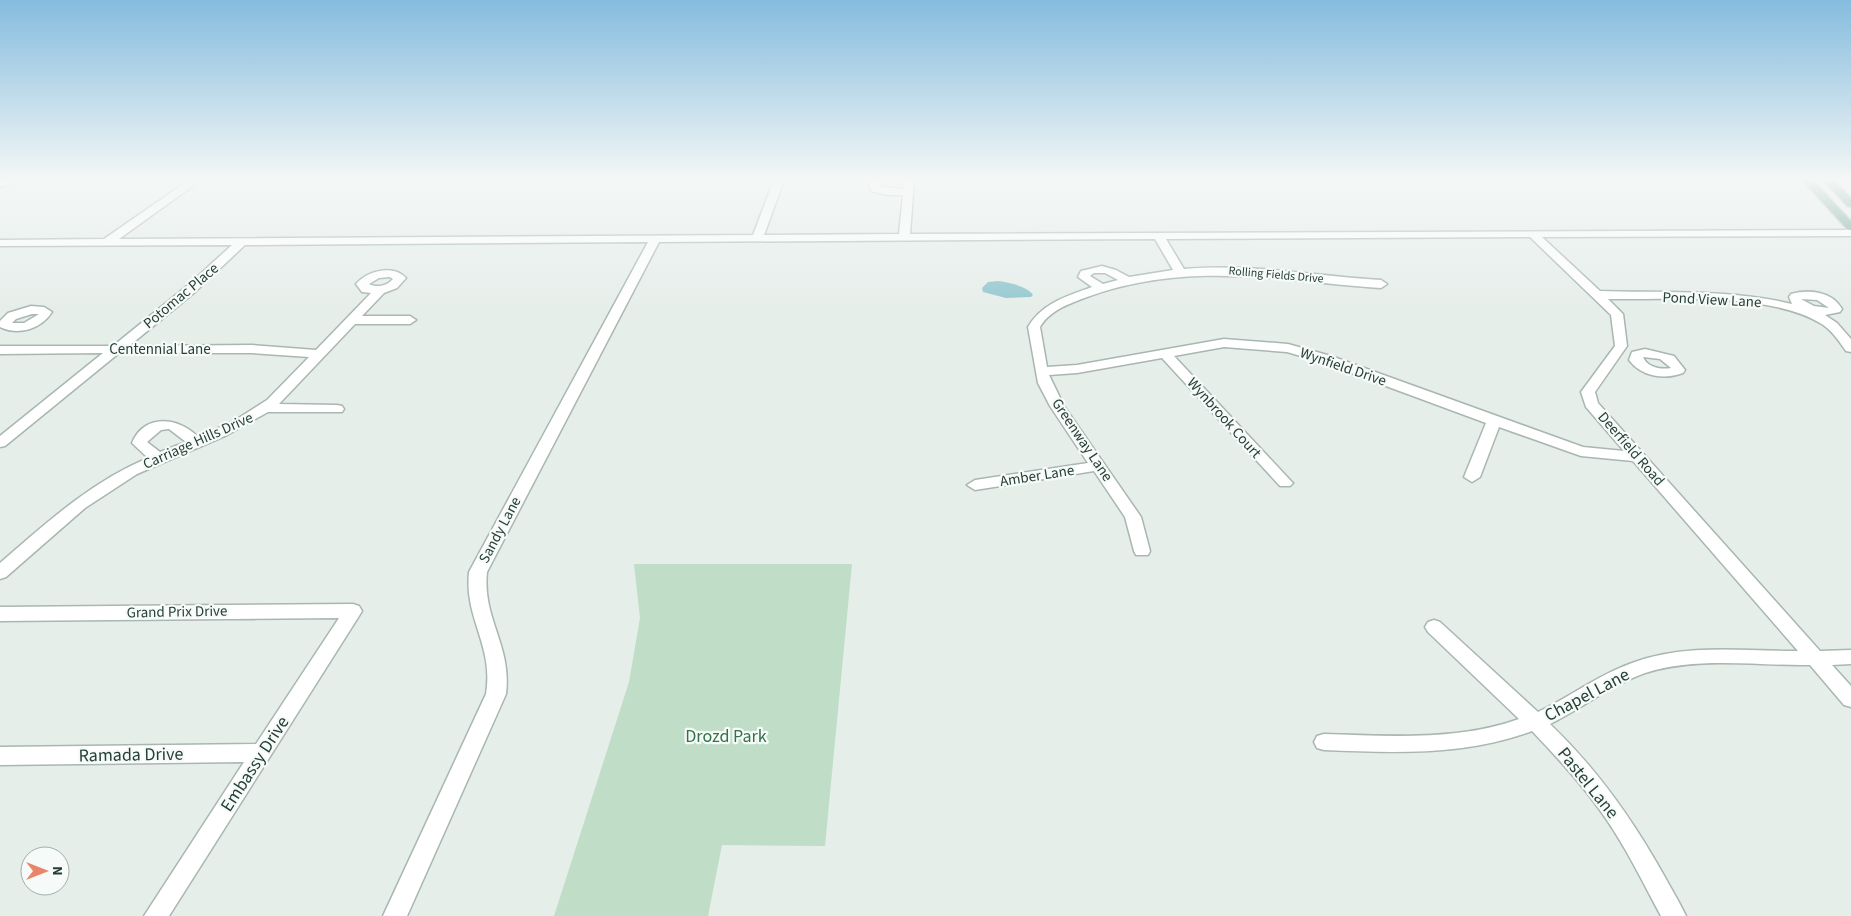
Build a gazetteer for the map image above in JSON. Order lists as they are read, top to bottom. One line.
{"streets":{"street":["Rolling Fields Drive","Potomac Place","Pond View Lane","Centennial Lane","Wynfield Drive","Wynbrook Court","Greenway Lane","Carriage Hills Drive","Deerfield Road","Amber Lane","Sandy Lane","Grand Prix Drive","Chapel Lane","Ramada Drive","Embassy Drive","Pastel Lane"]},"crossings":[["Rolling Fields Drive","Greenway Lane"],["Potomac Place","Centennial Lane"],["Centennial Lane","Carriage Hills Drive"],["Wynfield Drive","Wynbrook Court"],["Wynfield Drive","Greenway Lane"],["Wynfield Drive","Deerfield Road"],["Greenway Lane","Amber Lane"],["Deerfield Road","Chapel Lane"],["Grand Prix Drive","Embassy Drive"],["Chapel Lane","Pastel Lane"],["Ramada Drive","Embassy Drive"]],"parks":["Drozd Park"],"north":"right"}
